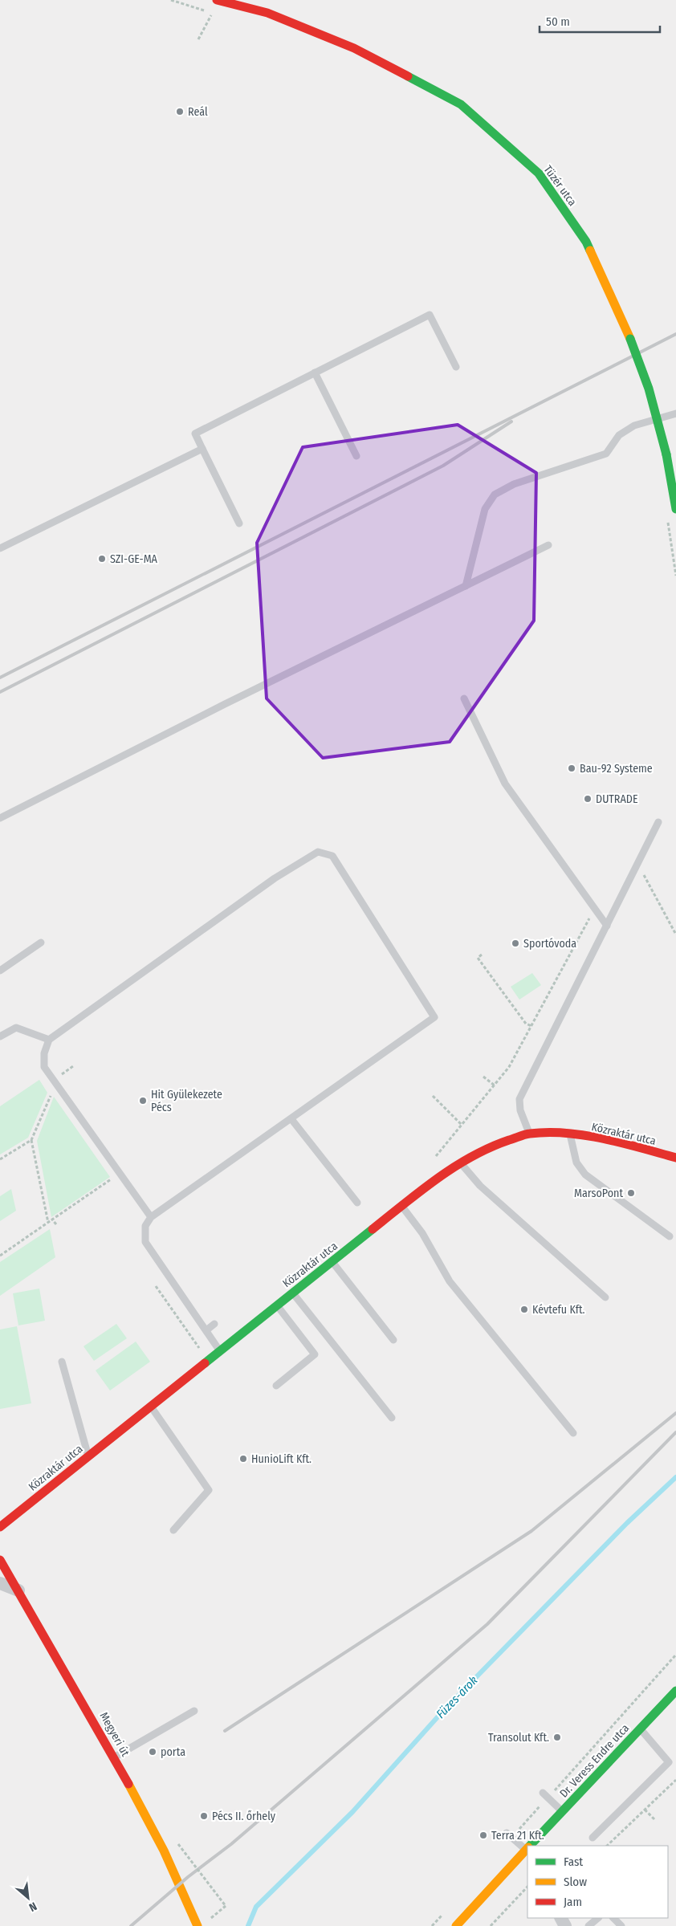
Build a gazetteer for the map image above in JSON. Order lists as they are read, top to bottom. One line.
{"streets":{"street":["Tüzér utca","Közraktár utca","Megyeri út","Dr. Veress Endre utca"]},"water":["Füzes-árok"],"places":["Reál","SZI-GE-MA","Bau-92 Systeme","DUTRADE","Sportóvoda","Hit Gyülekezete Pécs","MarsoPont","Kévtefu Kft.","HunioLift Kft.","Transolut Kft.","porta","Pécs II. őrhely","Terra 21 Kft."],"legend":["Fast","Slow","Jam"],"scale_bar":"50 m","north":"bottom right"}
